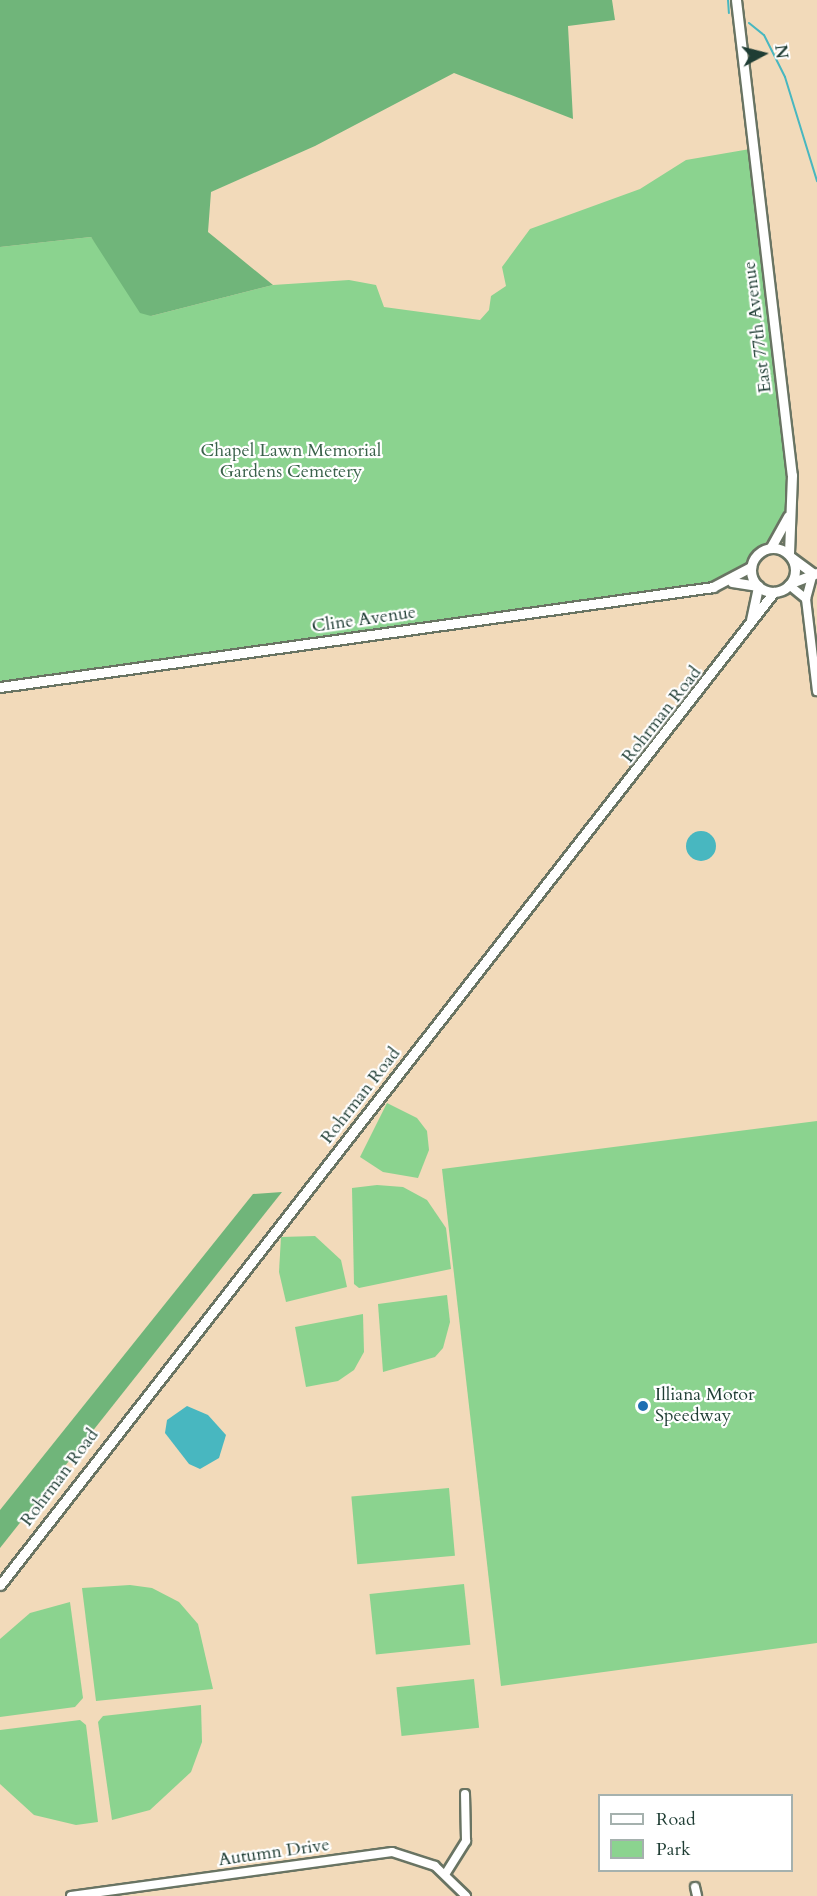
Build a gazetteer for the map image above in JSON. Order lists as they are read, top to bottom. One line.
{"streets":{"street":["East 77th Avenue","Cline Avenue","Rohrman Road","Autumn Drive"]},"crossings":[["East 77th Avenue","Cline Avenue"],["East 77th Avenue","Rohrman Road"],["Cline Avenue","Rohrman Road"]],"parks":["Chapel Lawn Memorial Gardens Cemetery"],"places":["Illiana Motor Speedway"],"legend":["Road","Park"],"north":"right"}
